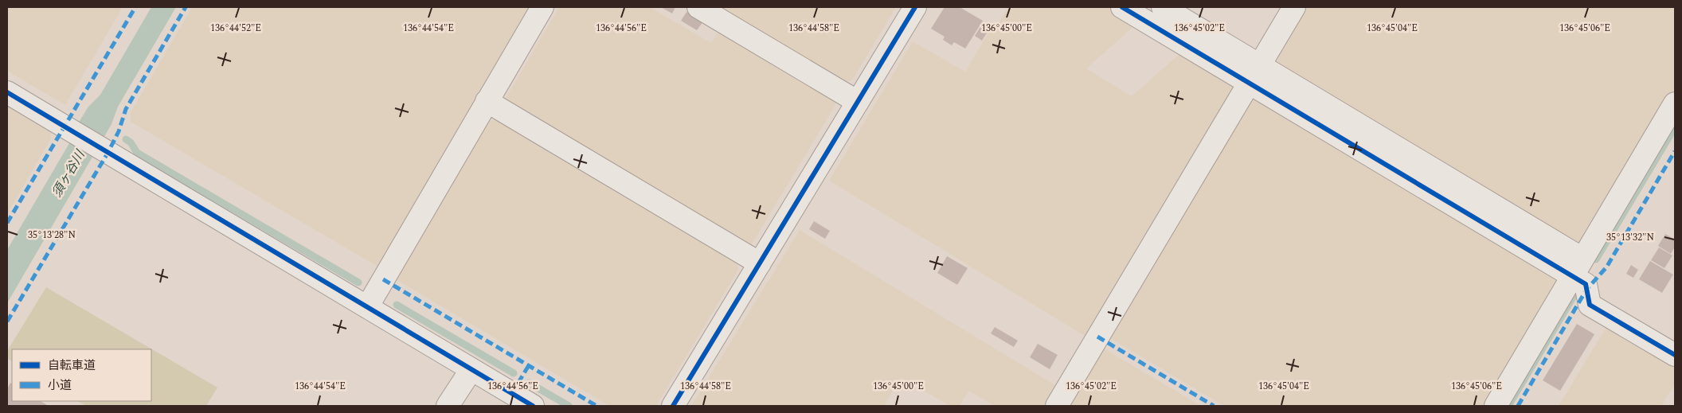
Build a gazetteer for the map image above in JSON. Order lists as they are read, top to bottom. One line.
{"water":["須ヶ谷川"],"legend":["自転車道","小道"],"coordinates":["136°44'52\"E","136°44'54\"E","136°44'56\"E","136°44'58\"E","136°45'00\"E","136°45'02\"E","136°45'04\"E","136°45'06\"E","35°13'28\"N","35°13'32\"N"]}
